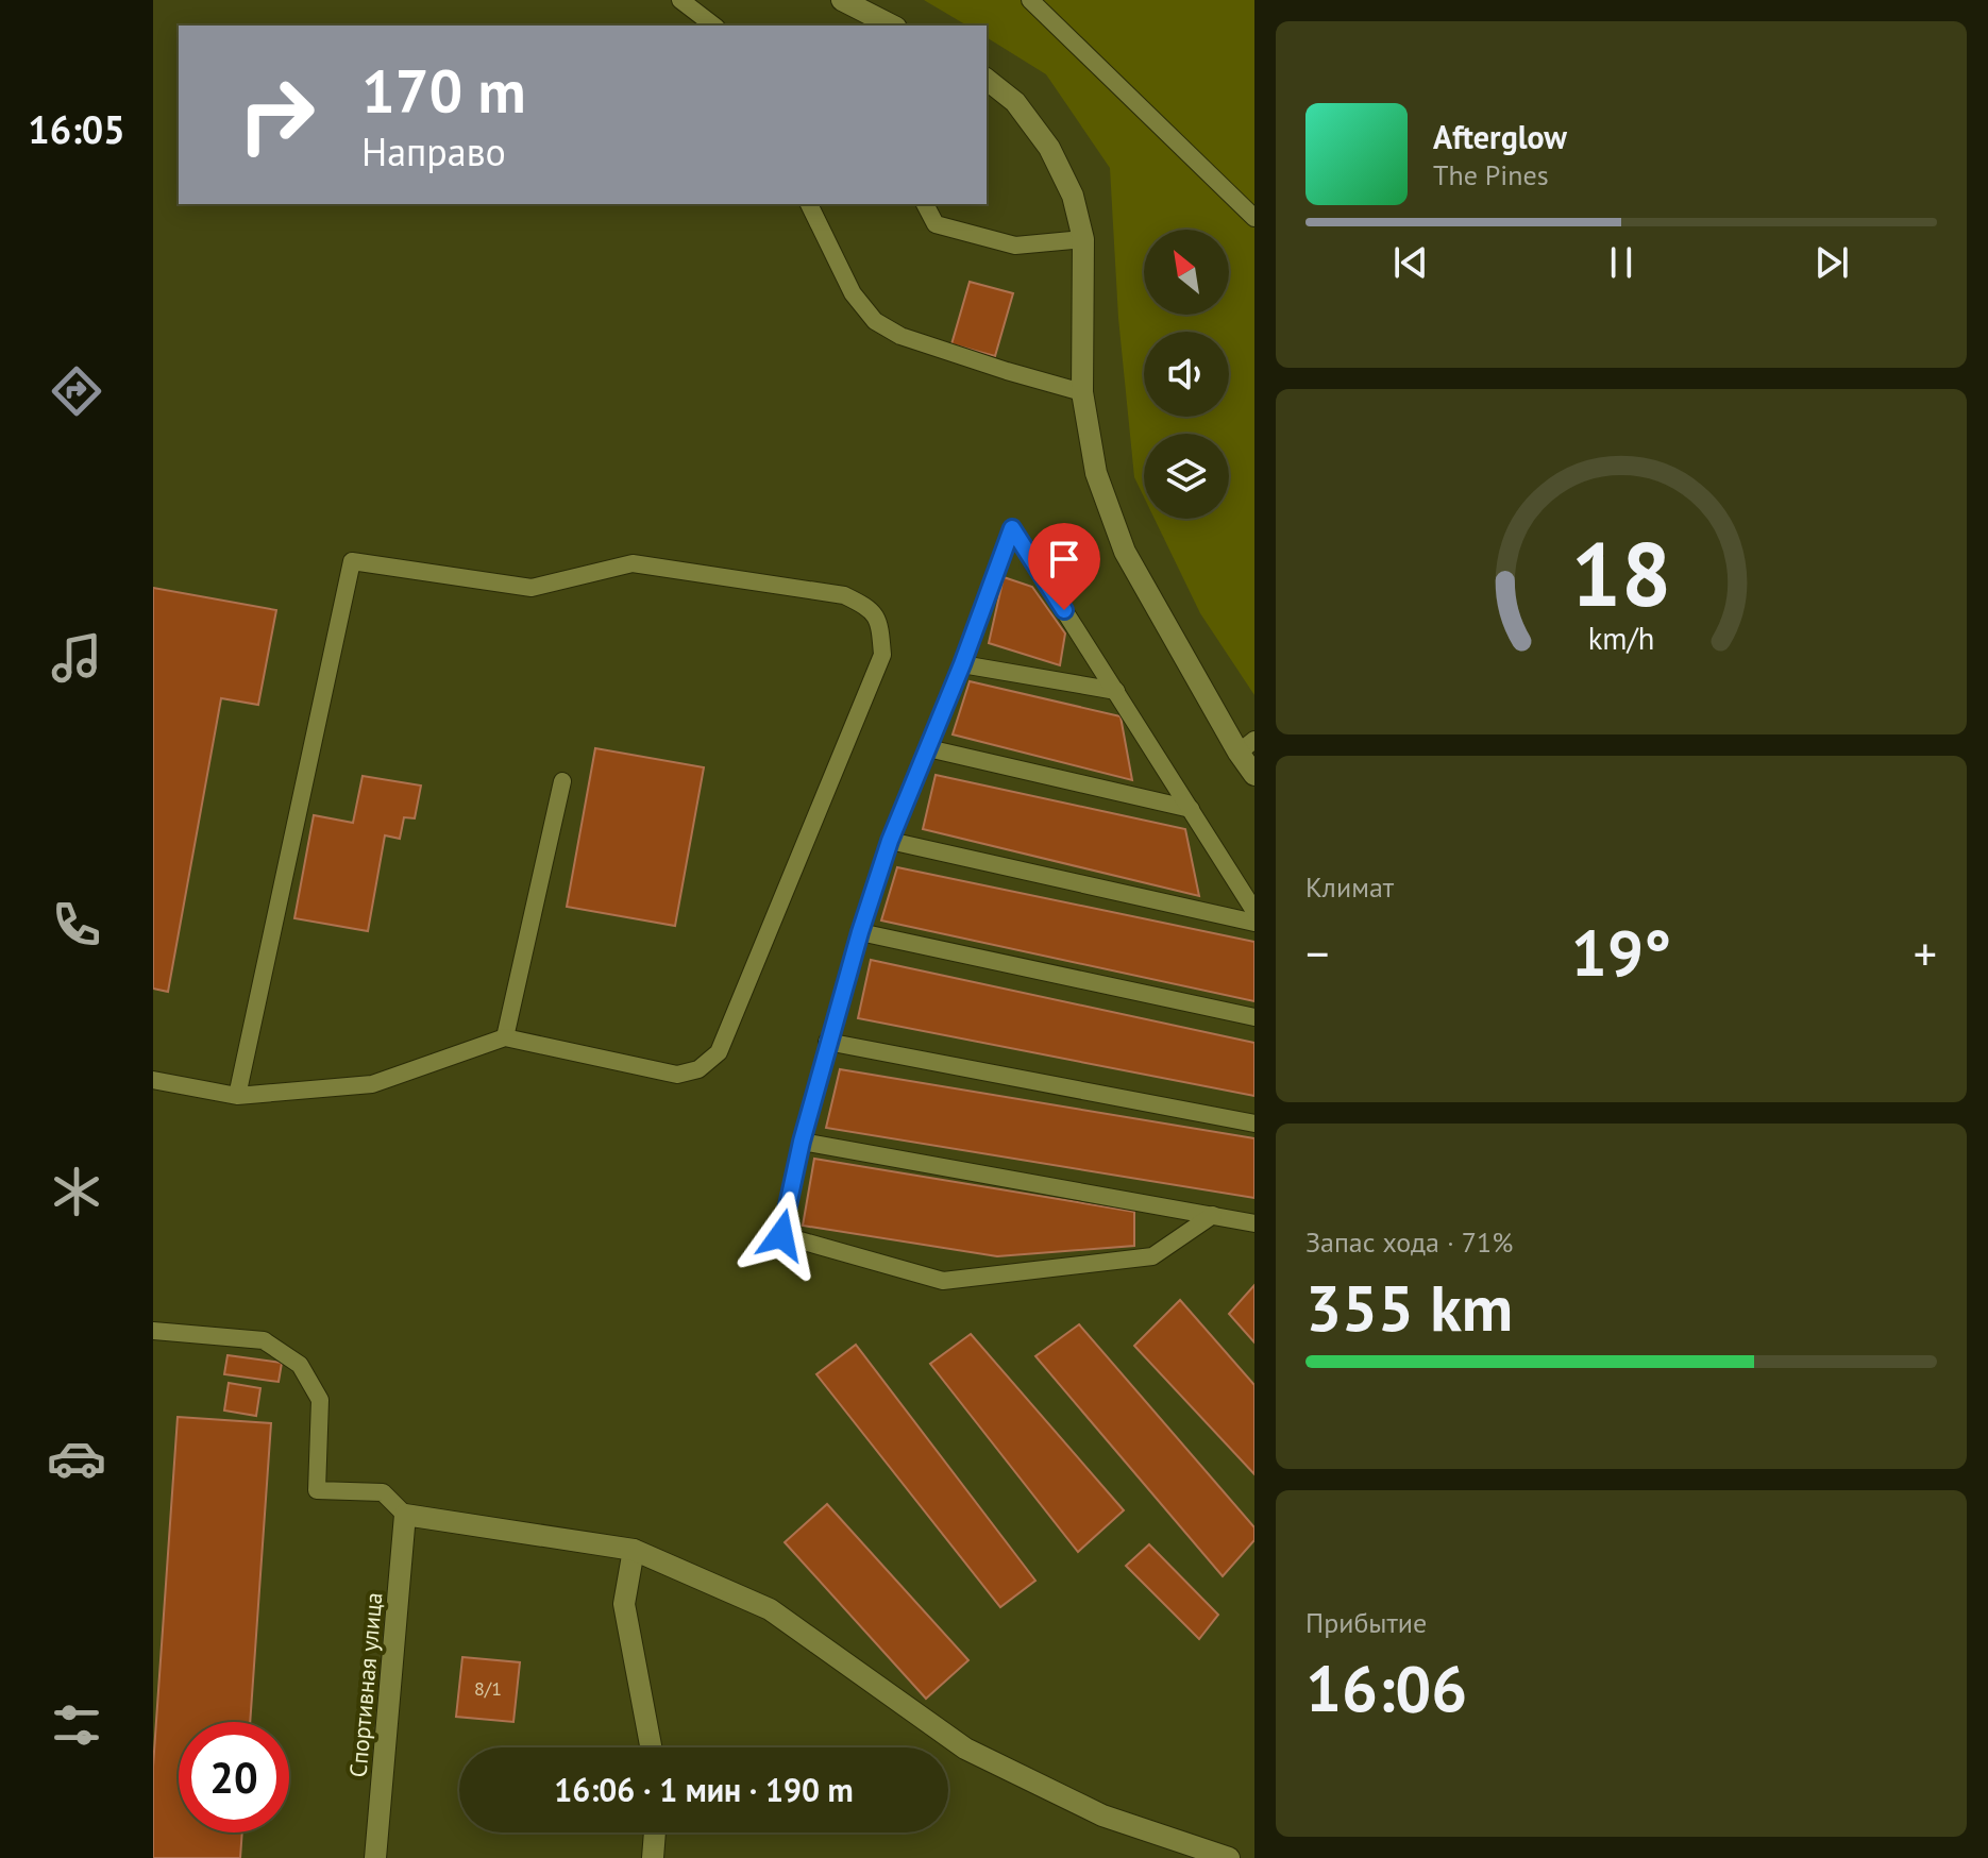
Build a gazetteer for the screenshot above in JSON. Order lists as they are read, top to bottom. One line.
{"streets":{"street":["Спортивная улица"]},"house_numbers":["8/1"],"north":"top left","page":{"tabs":"16:05","turn":["170 m","Направо"],"song":["Afterglow","The Pines"],"tile":["Климат",["Запас хода · 71%","355 km"],["Прибытие","16:06"]],"heat":["−","19°","+"],"limit":"20","trip":"16:06 · 1 мин · 190 m","gauge":["18","km/h"]}}
